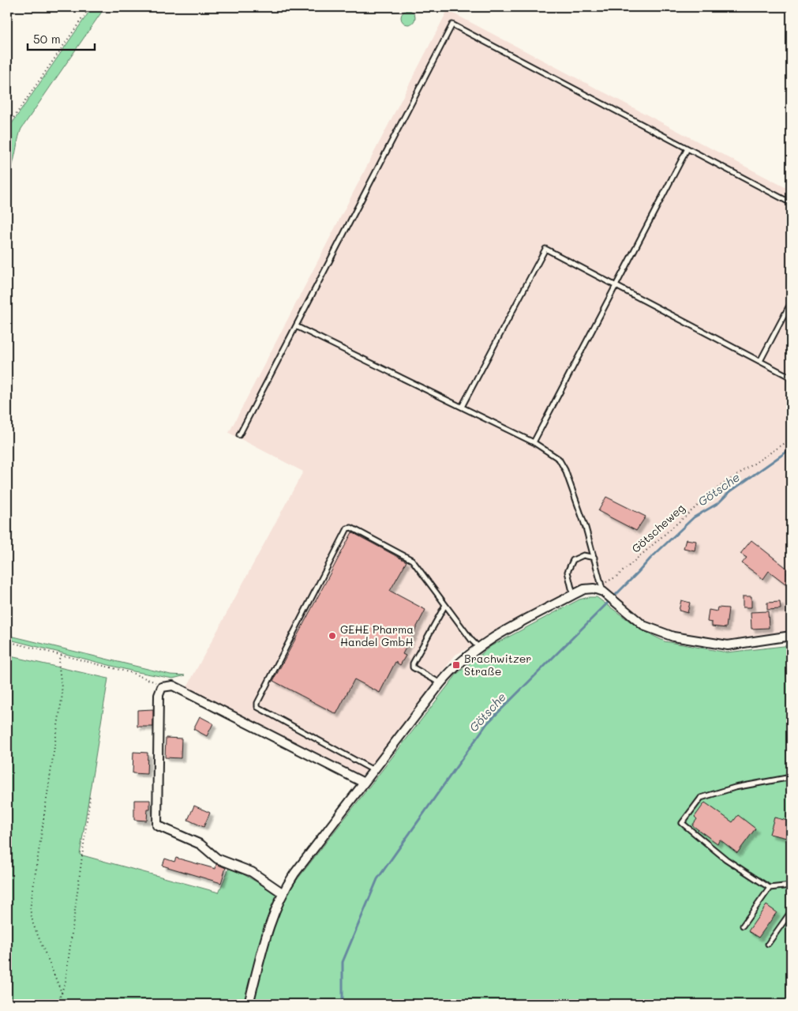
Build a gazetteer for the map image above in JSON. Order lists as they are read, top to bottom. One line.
{"streets":{"path":["Götscheweg"]},"water":["Götsche"],"places":{"other":["GEHE Pharma Handel GmbH"],"transit":["Brachwitzer Straße"]},"scale_bar":"50 m"}
